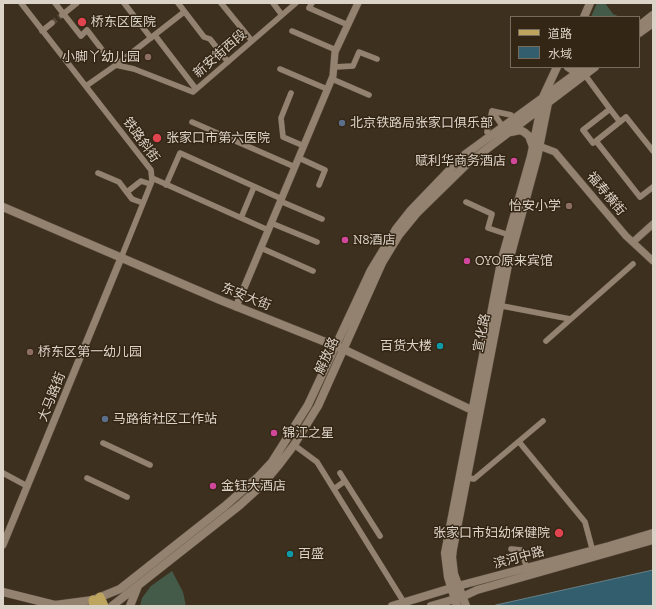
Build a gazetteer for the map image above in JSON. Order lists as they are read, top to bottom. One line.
{"streets":{"main road":["东安大街","宣化路","解放路","滨河中路"],"street":["新安街西段","铁路斜街","福寿横街","大马路街"]},"crossings":[["铁路斜街","东安大街"],["铁路斜街","大马路街"],["福寿横街","宣化路"],["东安大街","宣化路"],["东安大街","解放路"],["东安大街","大马路街"],["宣化路","解放路"],["宣化路","滨河中路"]],"places":["桥东区医院","小脚丫幼儿园","北京铁路局张家口俱乐部","张家口市第六医院","赋利华商务酒店","怡安小学","N8酒店","OYO原来宾馆","百货大楼","桥东区第一幼儿园","马路街社区工作站","锦江之星","金钰大酒店","张家口市妇幼保健院","百盛"],"legend":["道路","水域"]}
